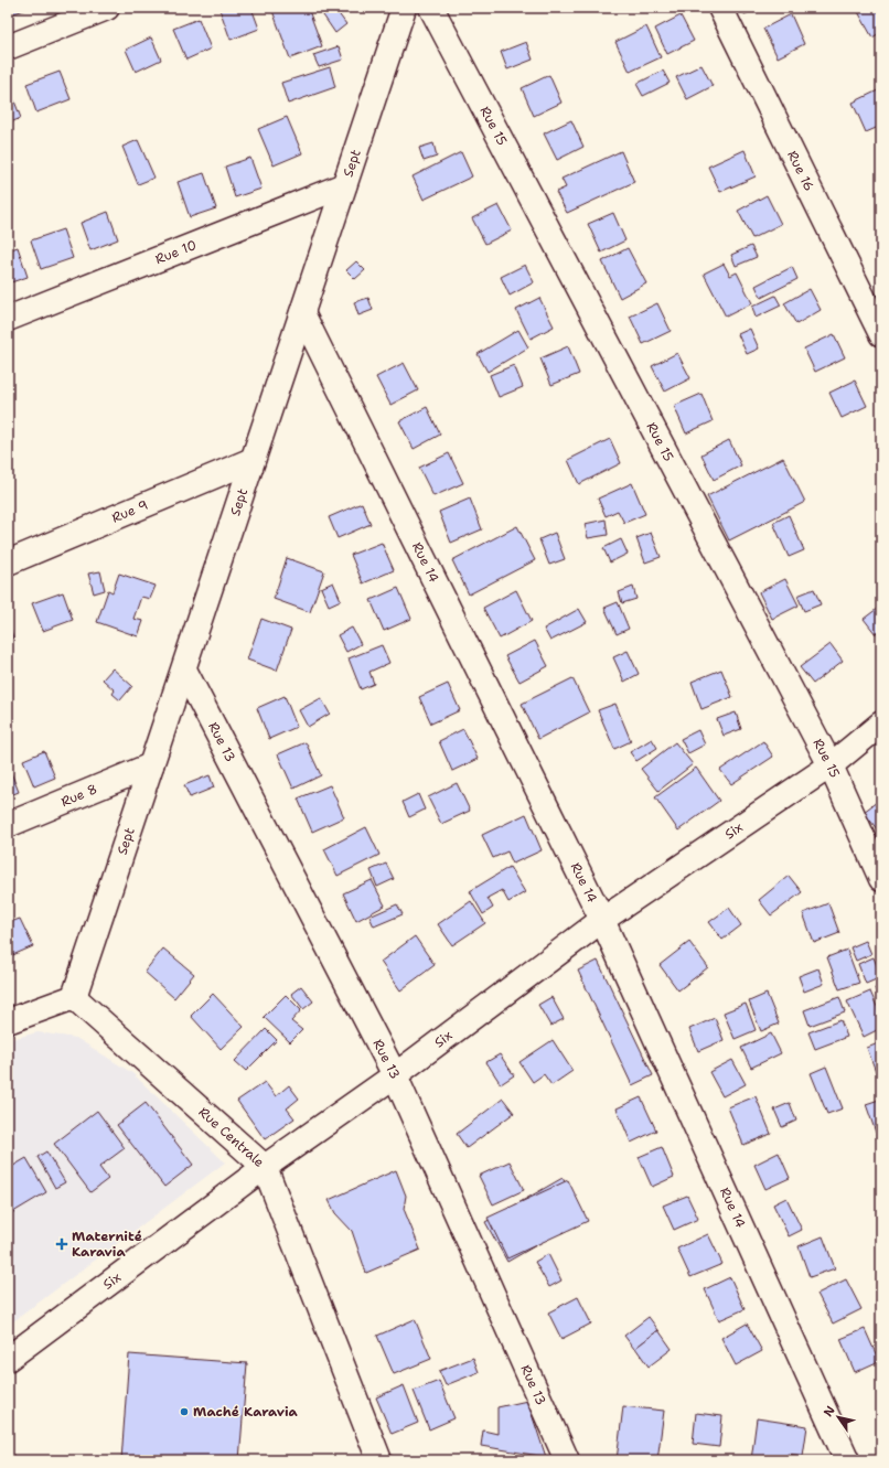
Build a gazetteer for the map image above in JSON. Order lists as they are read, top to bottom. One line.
{"streets":{"street":["Rue 15","Sept","Rue 16","Rue 10","Rue 9","Rue 14","Rue 13","Rue 8","Six","Rue Centrale"]},"crossings":[["Rue 15","Six"],["Sept","Rue 10"],["Sept","Rue 9"],["Sept","Rue 14"],["Sept","Rue 13"],["Sept","Rue 8"],["Sept","Rue Centrale"],["Rue 14","Six"],["Rue 13","Six"],["Six","Rue Centrale"]],"places":{"health":["Maternité Karavia"],"other":["Maché Karavia"]},"north":"top left"}
